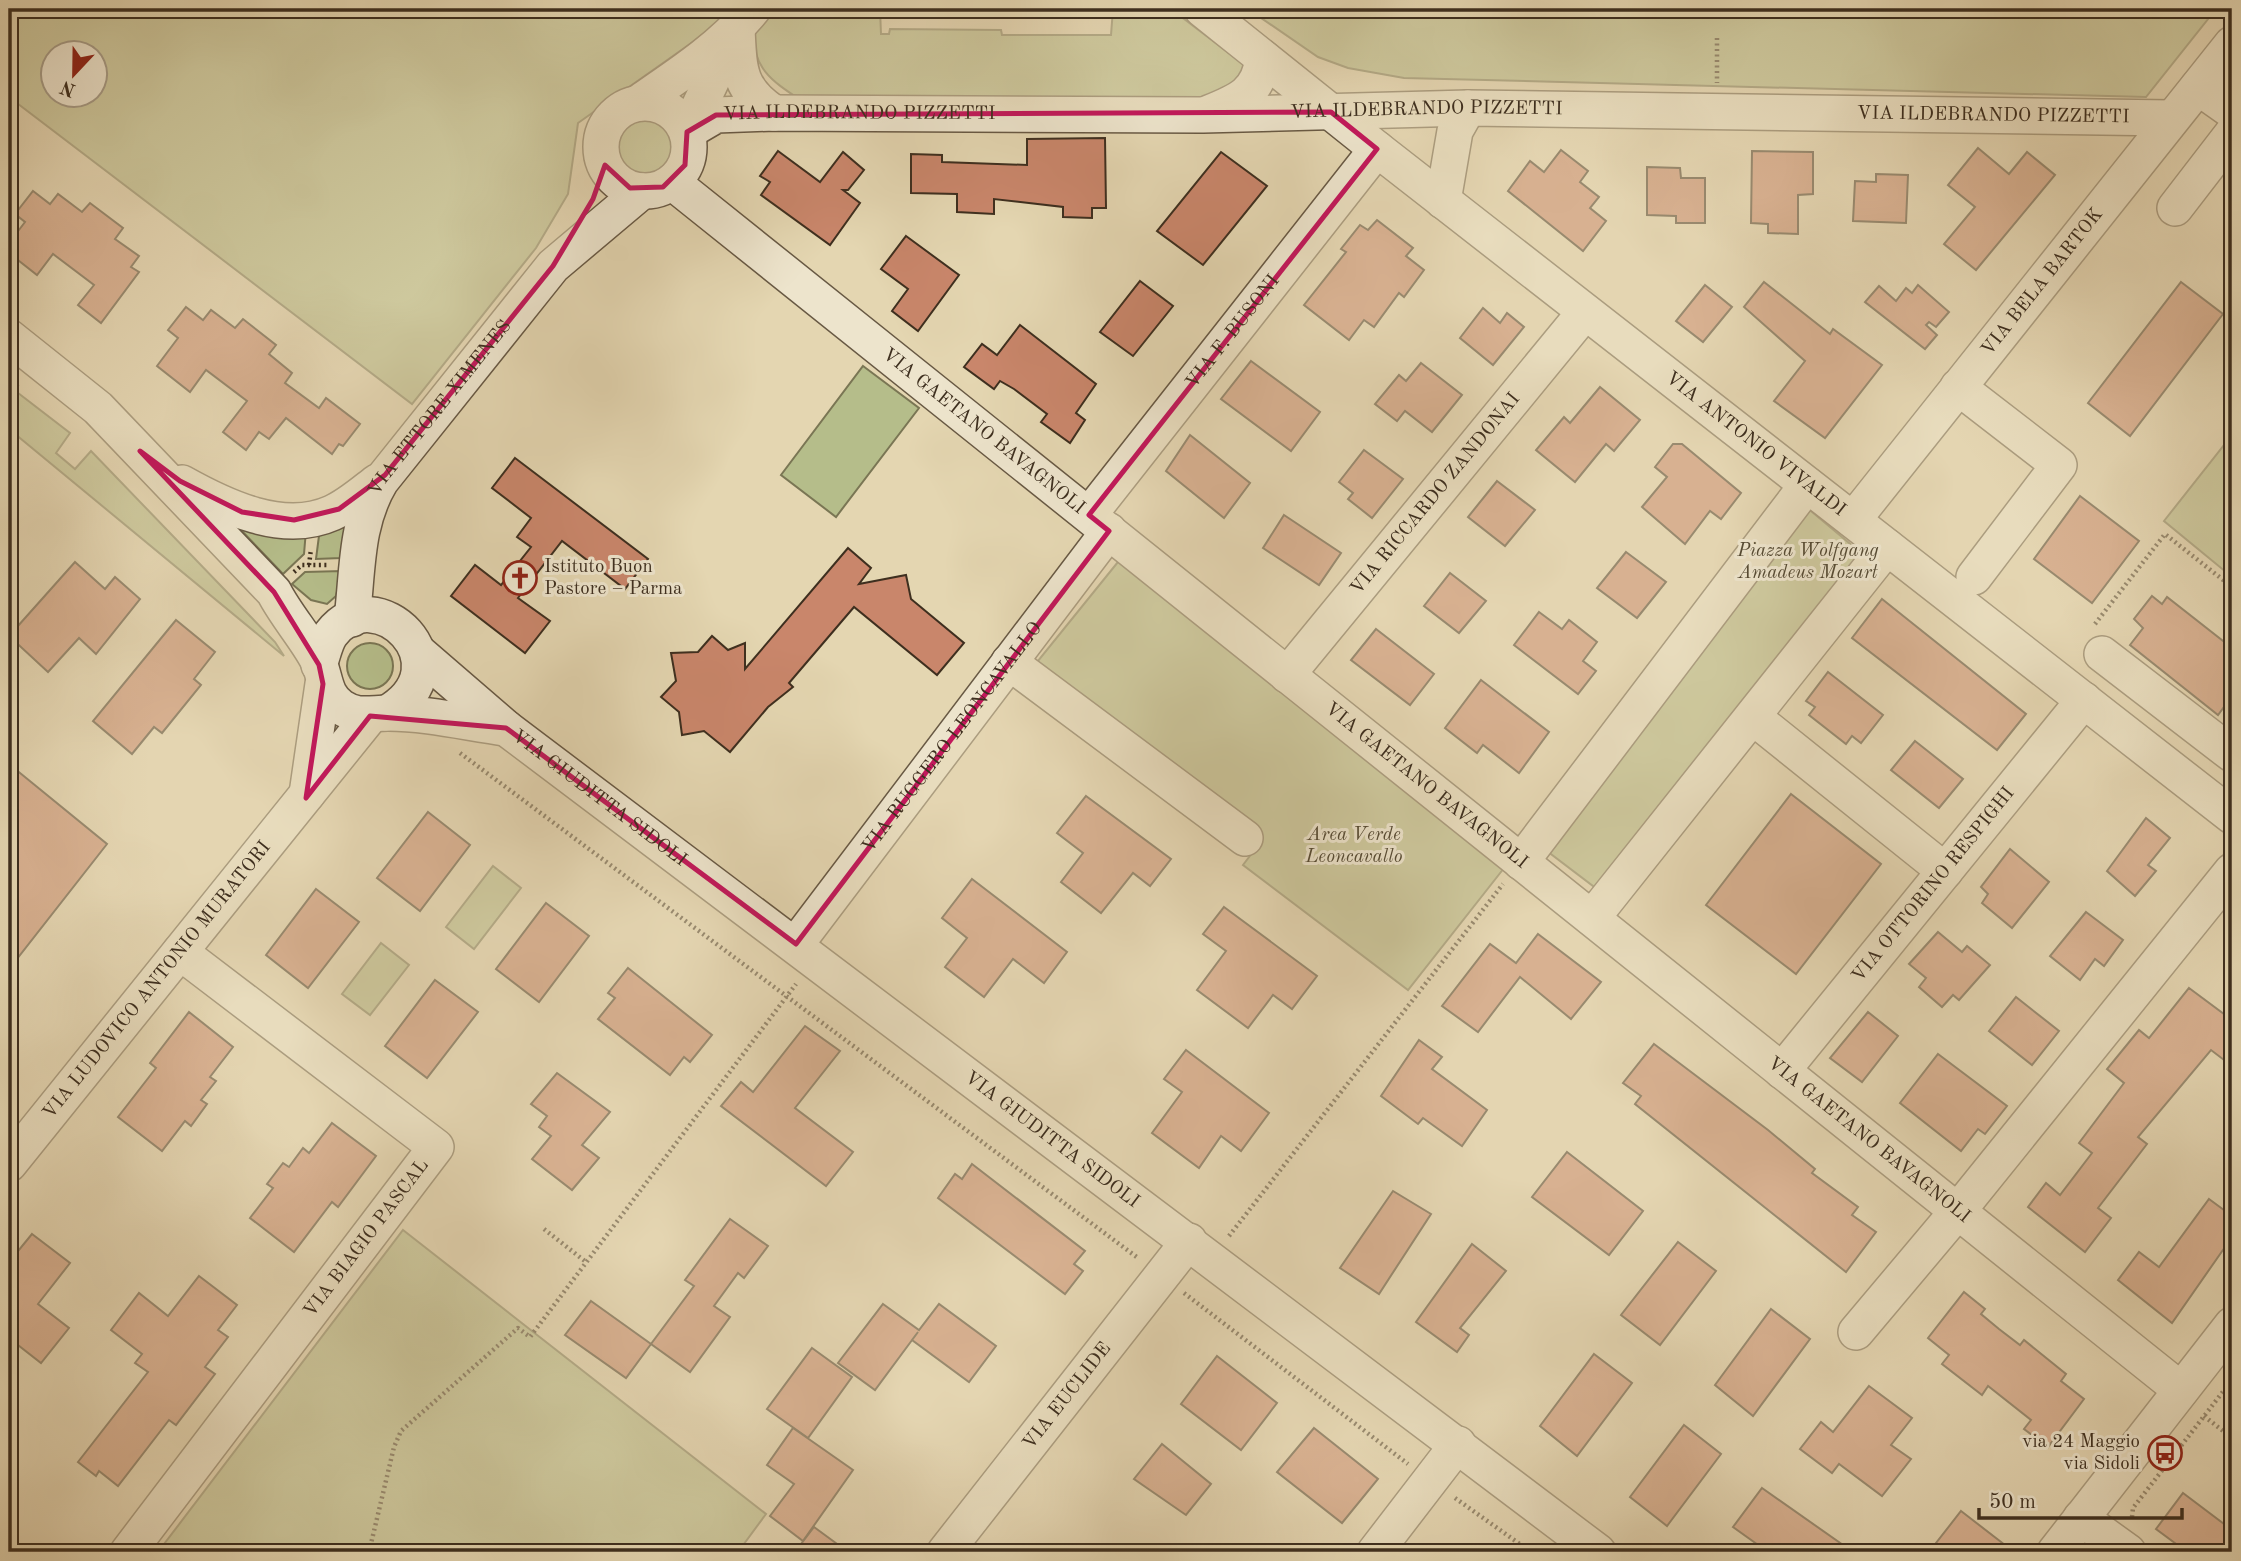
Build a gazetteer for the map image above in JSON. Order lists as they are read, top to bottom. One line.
{"streets":{"street":["VIA ILDEBRANDO PIZZETTI","VIA BELA BARTOK","VIA F. BUSONI","VIA ETTORE XIMENES","VIA GAETANO BAVAGNOLI","VIA ANTONIO VIVALDI","VIA RICCARDO ZANDONAI","VIA RUGGERO LEONCAVALLO","VIA GIUDITTA SIDOLI","VIA OTTORINO RESPIGHI","VIA LUDOVICO ANTONIO MURATORI","VIA BIAGIO PASCAL","VIA EUCLIDE"]},"crossings":[["VIA ILDEBRANDO PIZZETTI","VIA BELA BARTOK"],["VIA ILDEBRANDO PIZZETTI","VIA ETTORE XIMENES"],["VIA ILDEBRANDO PIZZETTI","VIA GAETANO BAVAGNOLI"],["VIA ILDEBRANDO PIZZETTI","VIA ANTONIO VIVALDI"],["VIA BELA BARTOK","VIA ANTONIO VIVALDI"],["VIA F. BUSONI","VIA GAETANO BAVAGNOLI"],["VIA F. BUSONI","VIA ANTONIO VIVALDI"],["VIA F. BUSONI","VIA RUGGERO LEONCAVALLO"],["VIA ETTORE XIMENES","VIA GAETANO BAVAGNOLI"],["VIA ETTORE XIMENES","VIA GIUDITTA SIDOLI"],["VIA ETTORE XIMENES","VIA LUDOVICO ANTONIO MURATORI"],["VIA GAETANO BAVAGNOLI","VIA RICCARDO ZANDONAI"],["VIA GAETANO BAVAGNOLI","VIA RUGGERO LEONCAVALLO"],["VIA GAETANO BAVAGNOLI","VIA OTTORINO RESPIGHI"],["VIA ANTONIO VIVALDI","VIA RICCARDO ZANDONAI"],["VIA ANTONIO VIVALDI","VIA OTTORINO RESPIGHI"],["VIA RUGGERO LEONCAVALLO","VIA GIUDITTA SIDOLI"],["VIA GIUDITTA SIDOLI","VIA LUDOVICO ANTONIO MURATORI"],["VIA GIUDITTA SIDOLI","VIA EUCLIDE"],["VIA LUDOVICO ANTONIO MURATORI","VIA BIAGIO PASCAL"]],"parks":["Piazza Wolfgang Amadeus Mozart","Area Verde Leoncavallo"],"places":{"church":["Istituto Buon Pastore – Parma"],"bus stop":["via 24 Maggio via Sidoli"]},"scale_bar":"50 m","north":"bottom"}
